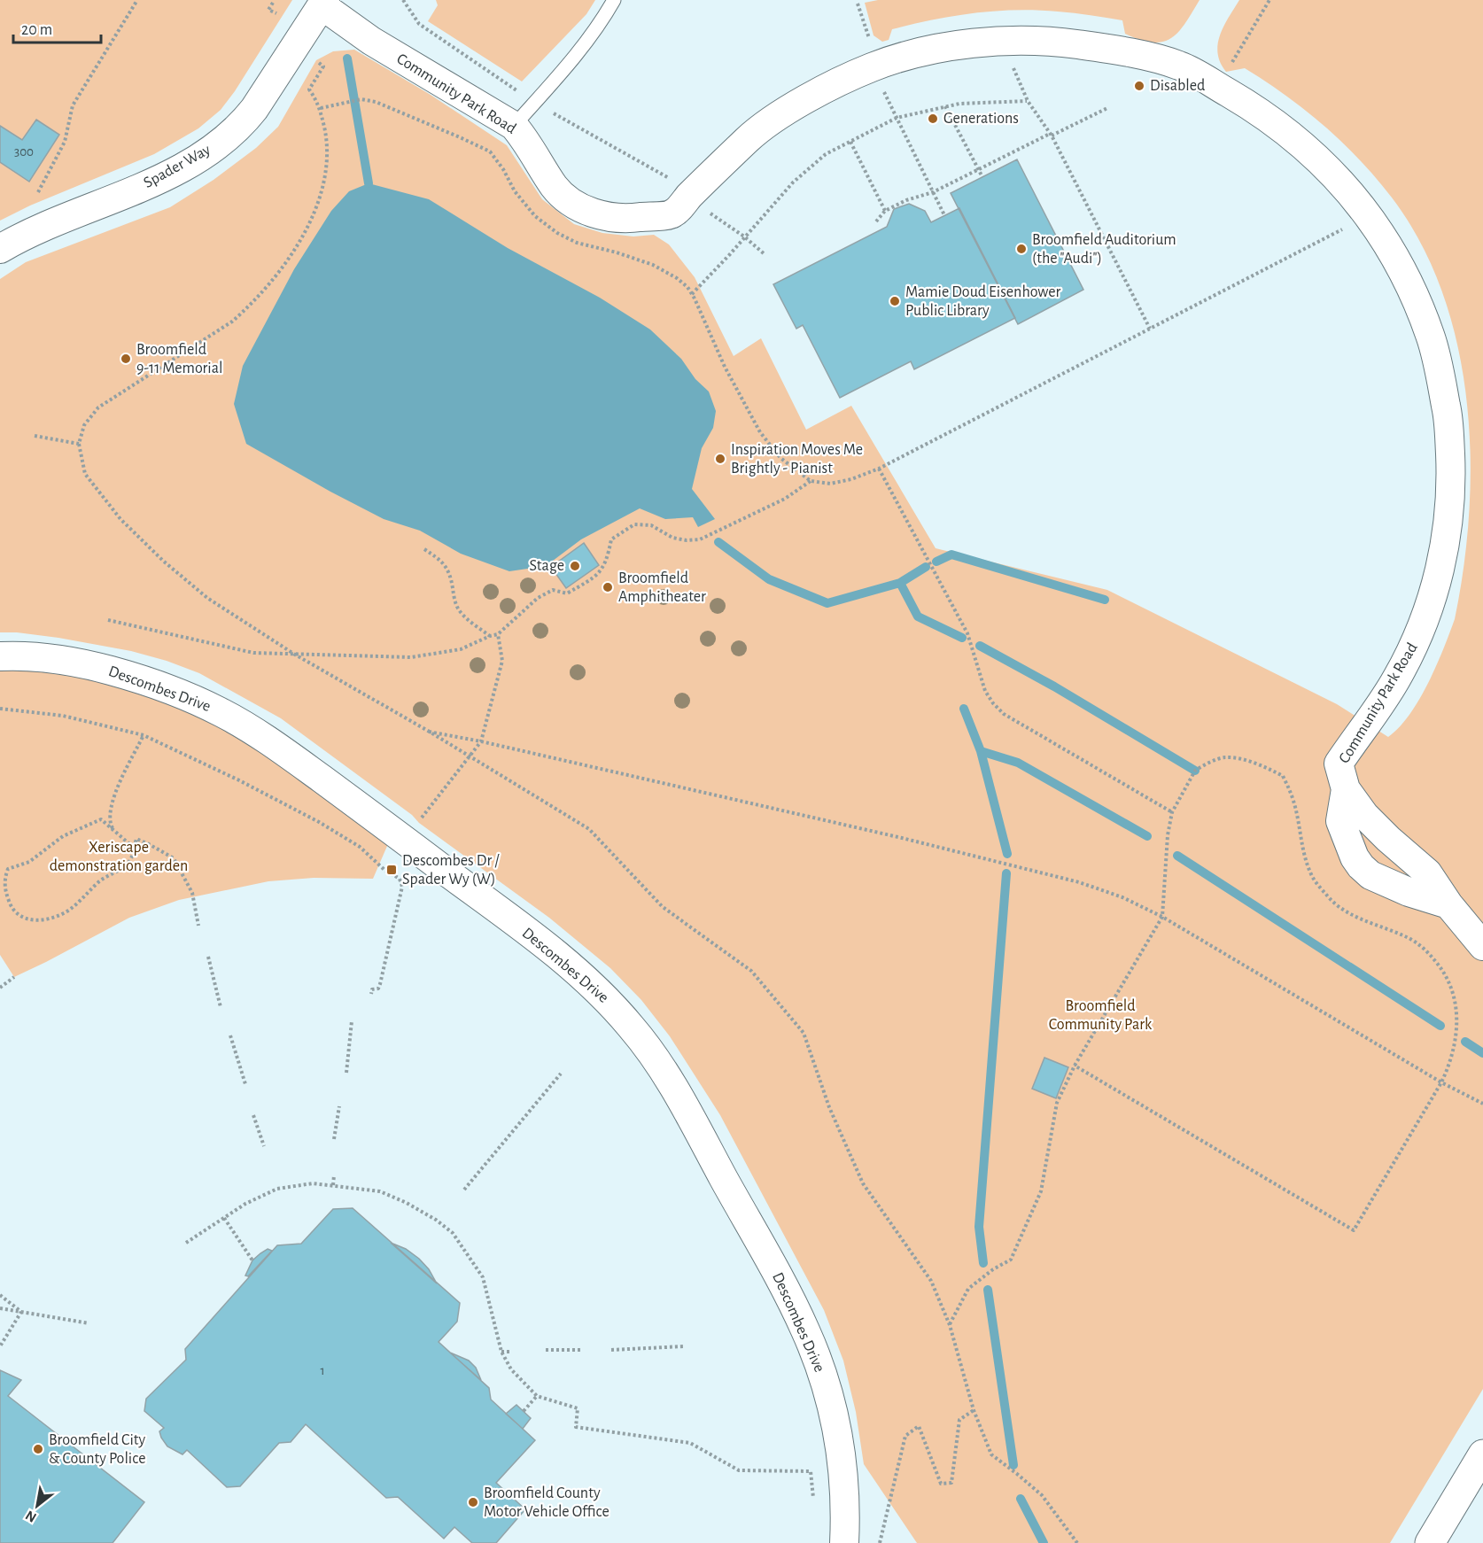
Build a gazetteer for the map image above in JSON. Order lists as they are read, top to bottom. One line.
{"streets":{"street":["Community Park Road","Spader Way","Descombes Drive"]},"crossings":[["Community Park Road","Spader Way"]],"parks":["Xeriscape demonstration garden","Broomfield Community Park"],"places":{"other":["Disabled","Generations","Broomfield Auditorium (the \"Audi\")","Mamie Doud Eisenhower Public Library","Broomfield 9-11 Memorial","Inspiration Moves Me Brightly - Pianist","Stage","Broomfield Amphitheater","Broomfield City & County Police","Broomfield County Motor Vehicle Office"],"transit":["Descombes Dr / Spader Wy (W)"]},"house_numbers":["300","1"],"scale_bar":"20 m","north":"bottom left"}
